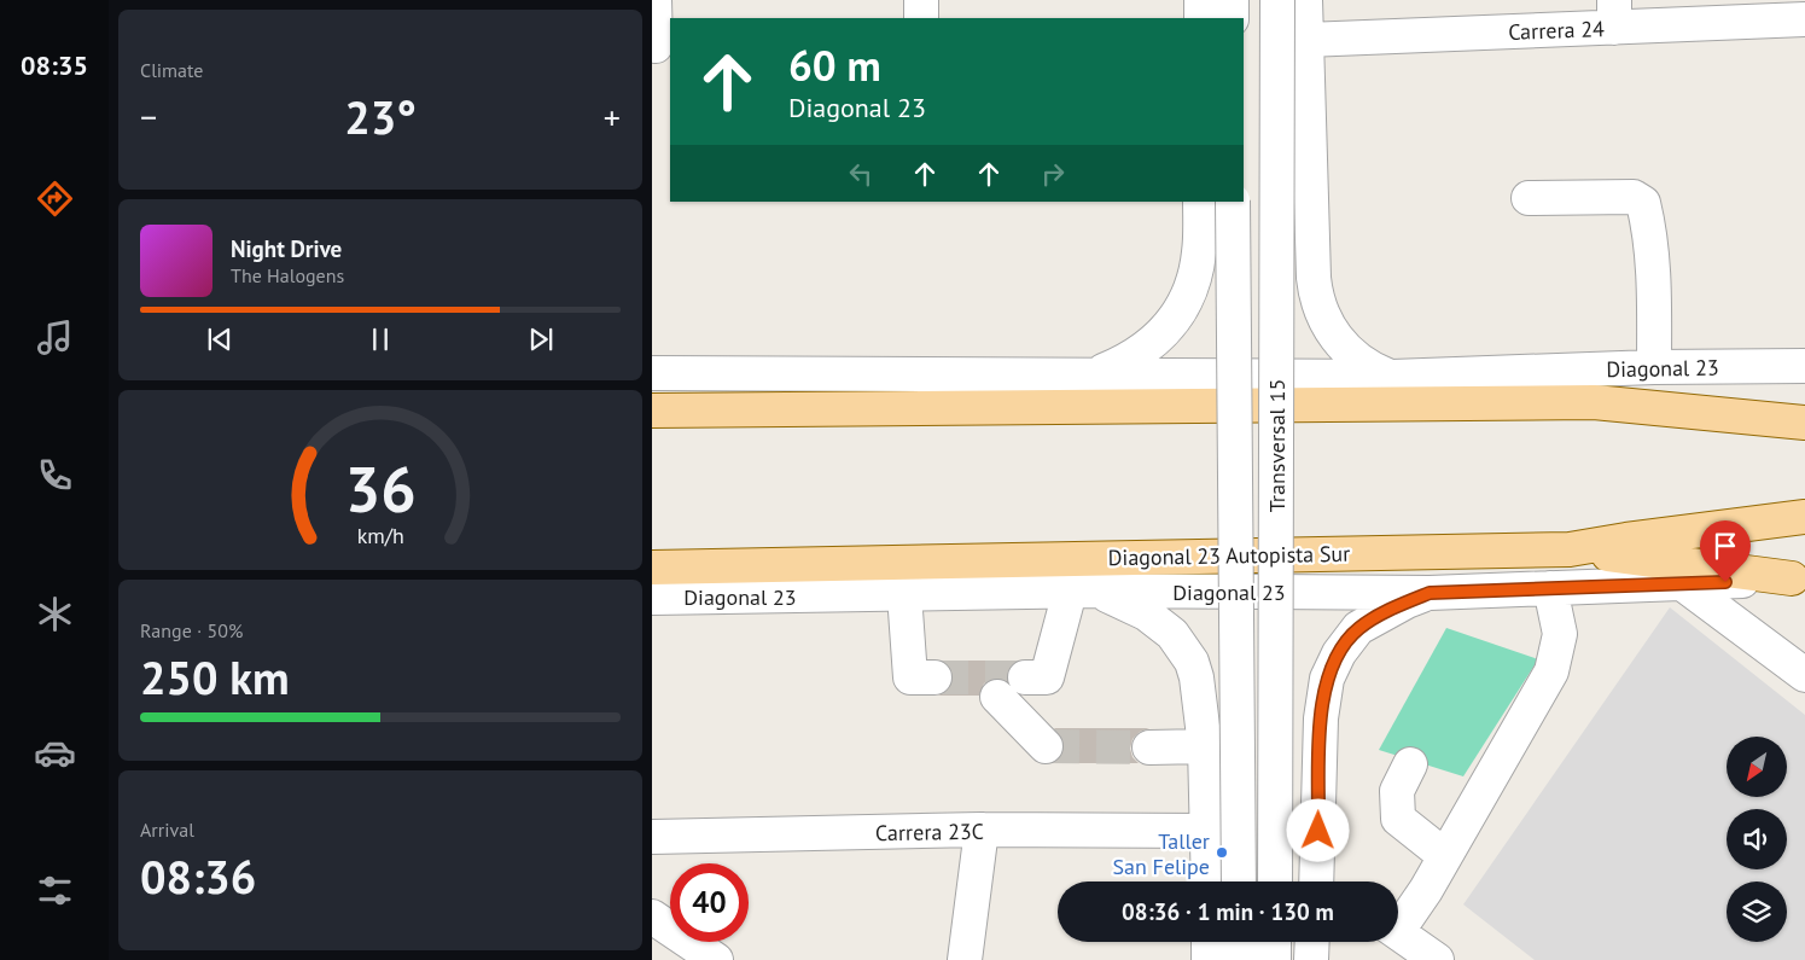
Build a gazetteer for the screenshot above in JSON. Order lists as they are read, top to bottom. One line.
{"streets":{"main road":["Diagonal 23 Autopista Sur"],"street":["Carrera 24","Diagonal 23","Transversal 15","Carrera 23C"]},"places":["Taller San Felipe"],"north":"bottom left","page":{"tabs":"08:35","tile":["Climate",["Range · 50%","250 km"],["Arrival","08:36"]],"turn":["60 m","Diagonal 23"],"heat":["−","23°","+"],"song":["Night Drive","The Halogens"],"limit":"40","trip":"08:36 · 1 min · 130 m","gauge":["36","km/h"]}}
